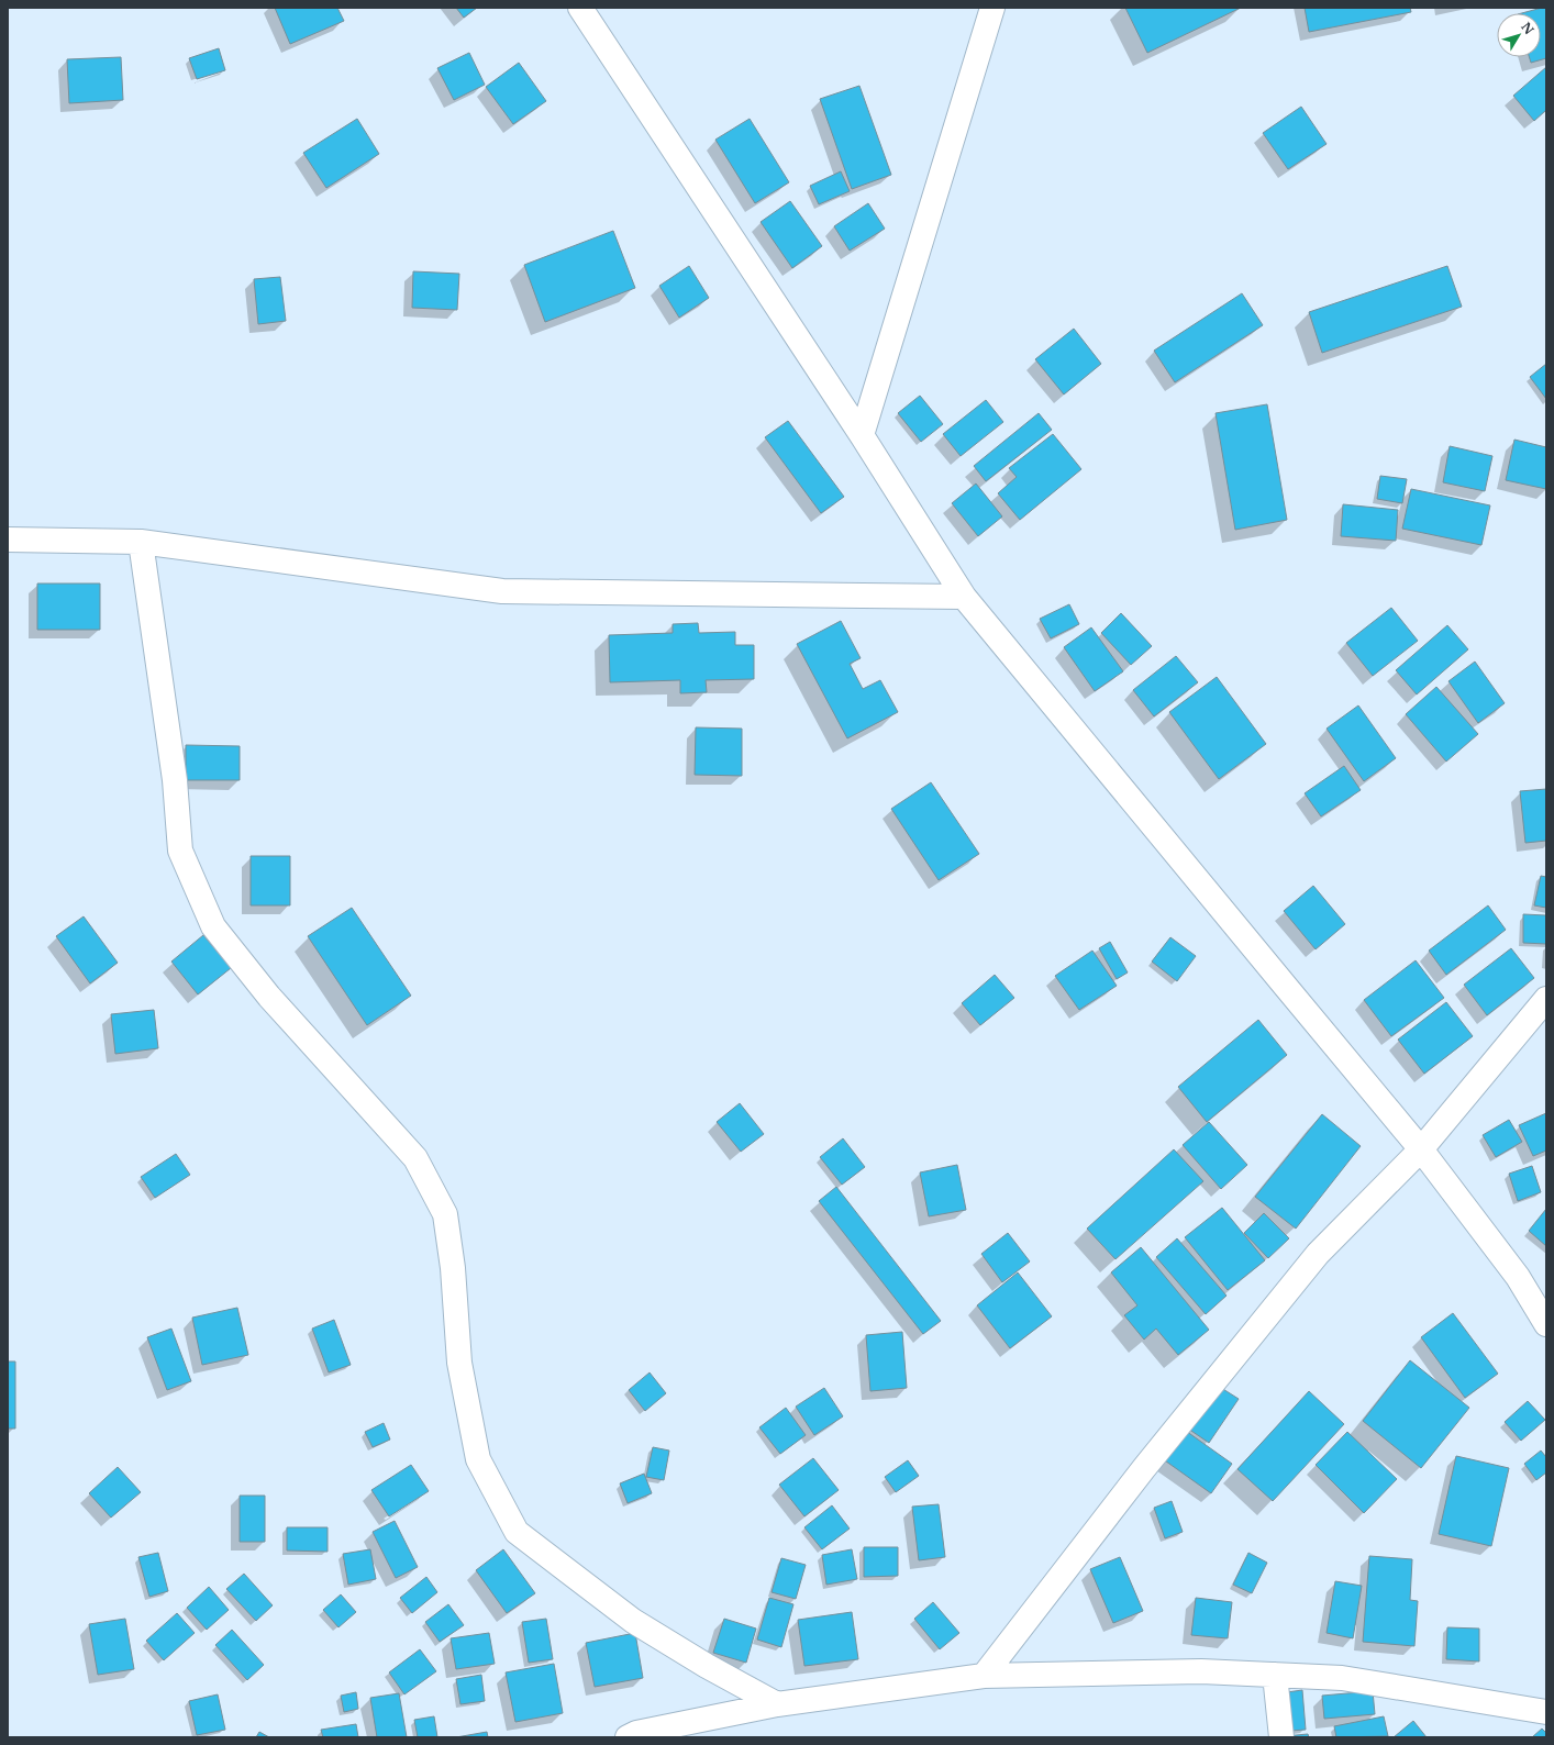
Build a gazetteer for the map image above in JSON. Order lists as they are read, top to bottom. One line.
{"north":"top right"}
